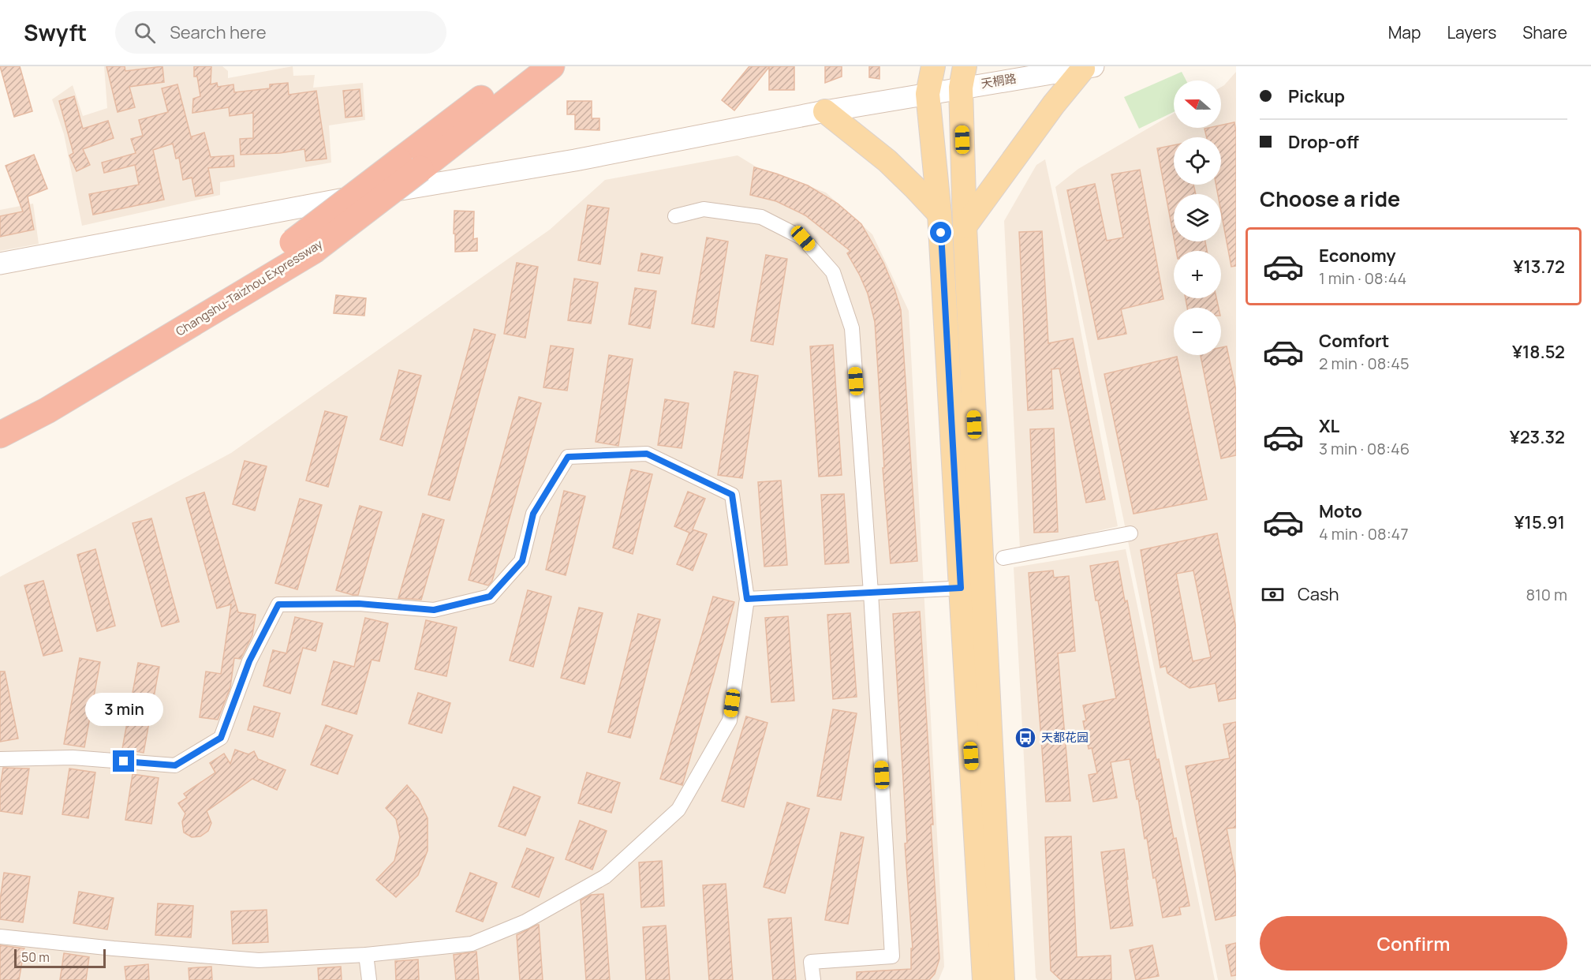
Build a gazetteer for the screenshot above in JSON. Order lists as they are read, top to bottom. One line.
{"streets":{"highway":["Changshu-Taizhou Expressway"],"main road":["天桐路"]},"places":{"bus stop":["天都花园"]},"scale_bar":"50 m","north":"left","page":{"header":"Swyft","search":"Search here","nav":["Map","Layers","Share"],"banner":["Pickup","Drop-off"],"map_buttons":["+","−"],"heading":"Choose a ride","list":[{"name":"Economy","note":"1 min · 08:44","value":"¥13.72"},{"name":"Comfort","note":"2 min · 08:45","value":"¥18.52"},{"name":"XL","note":"3 min · 08:46","value":"¥23.32"},{"name":"Moto","note":"4 min · 08:47","value":"¥15.91"}],"pay":["Cash","810 m"],"bubble":"3 min","buttons":"Confirm","scale":"50 m"}}
